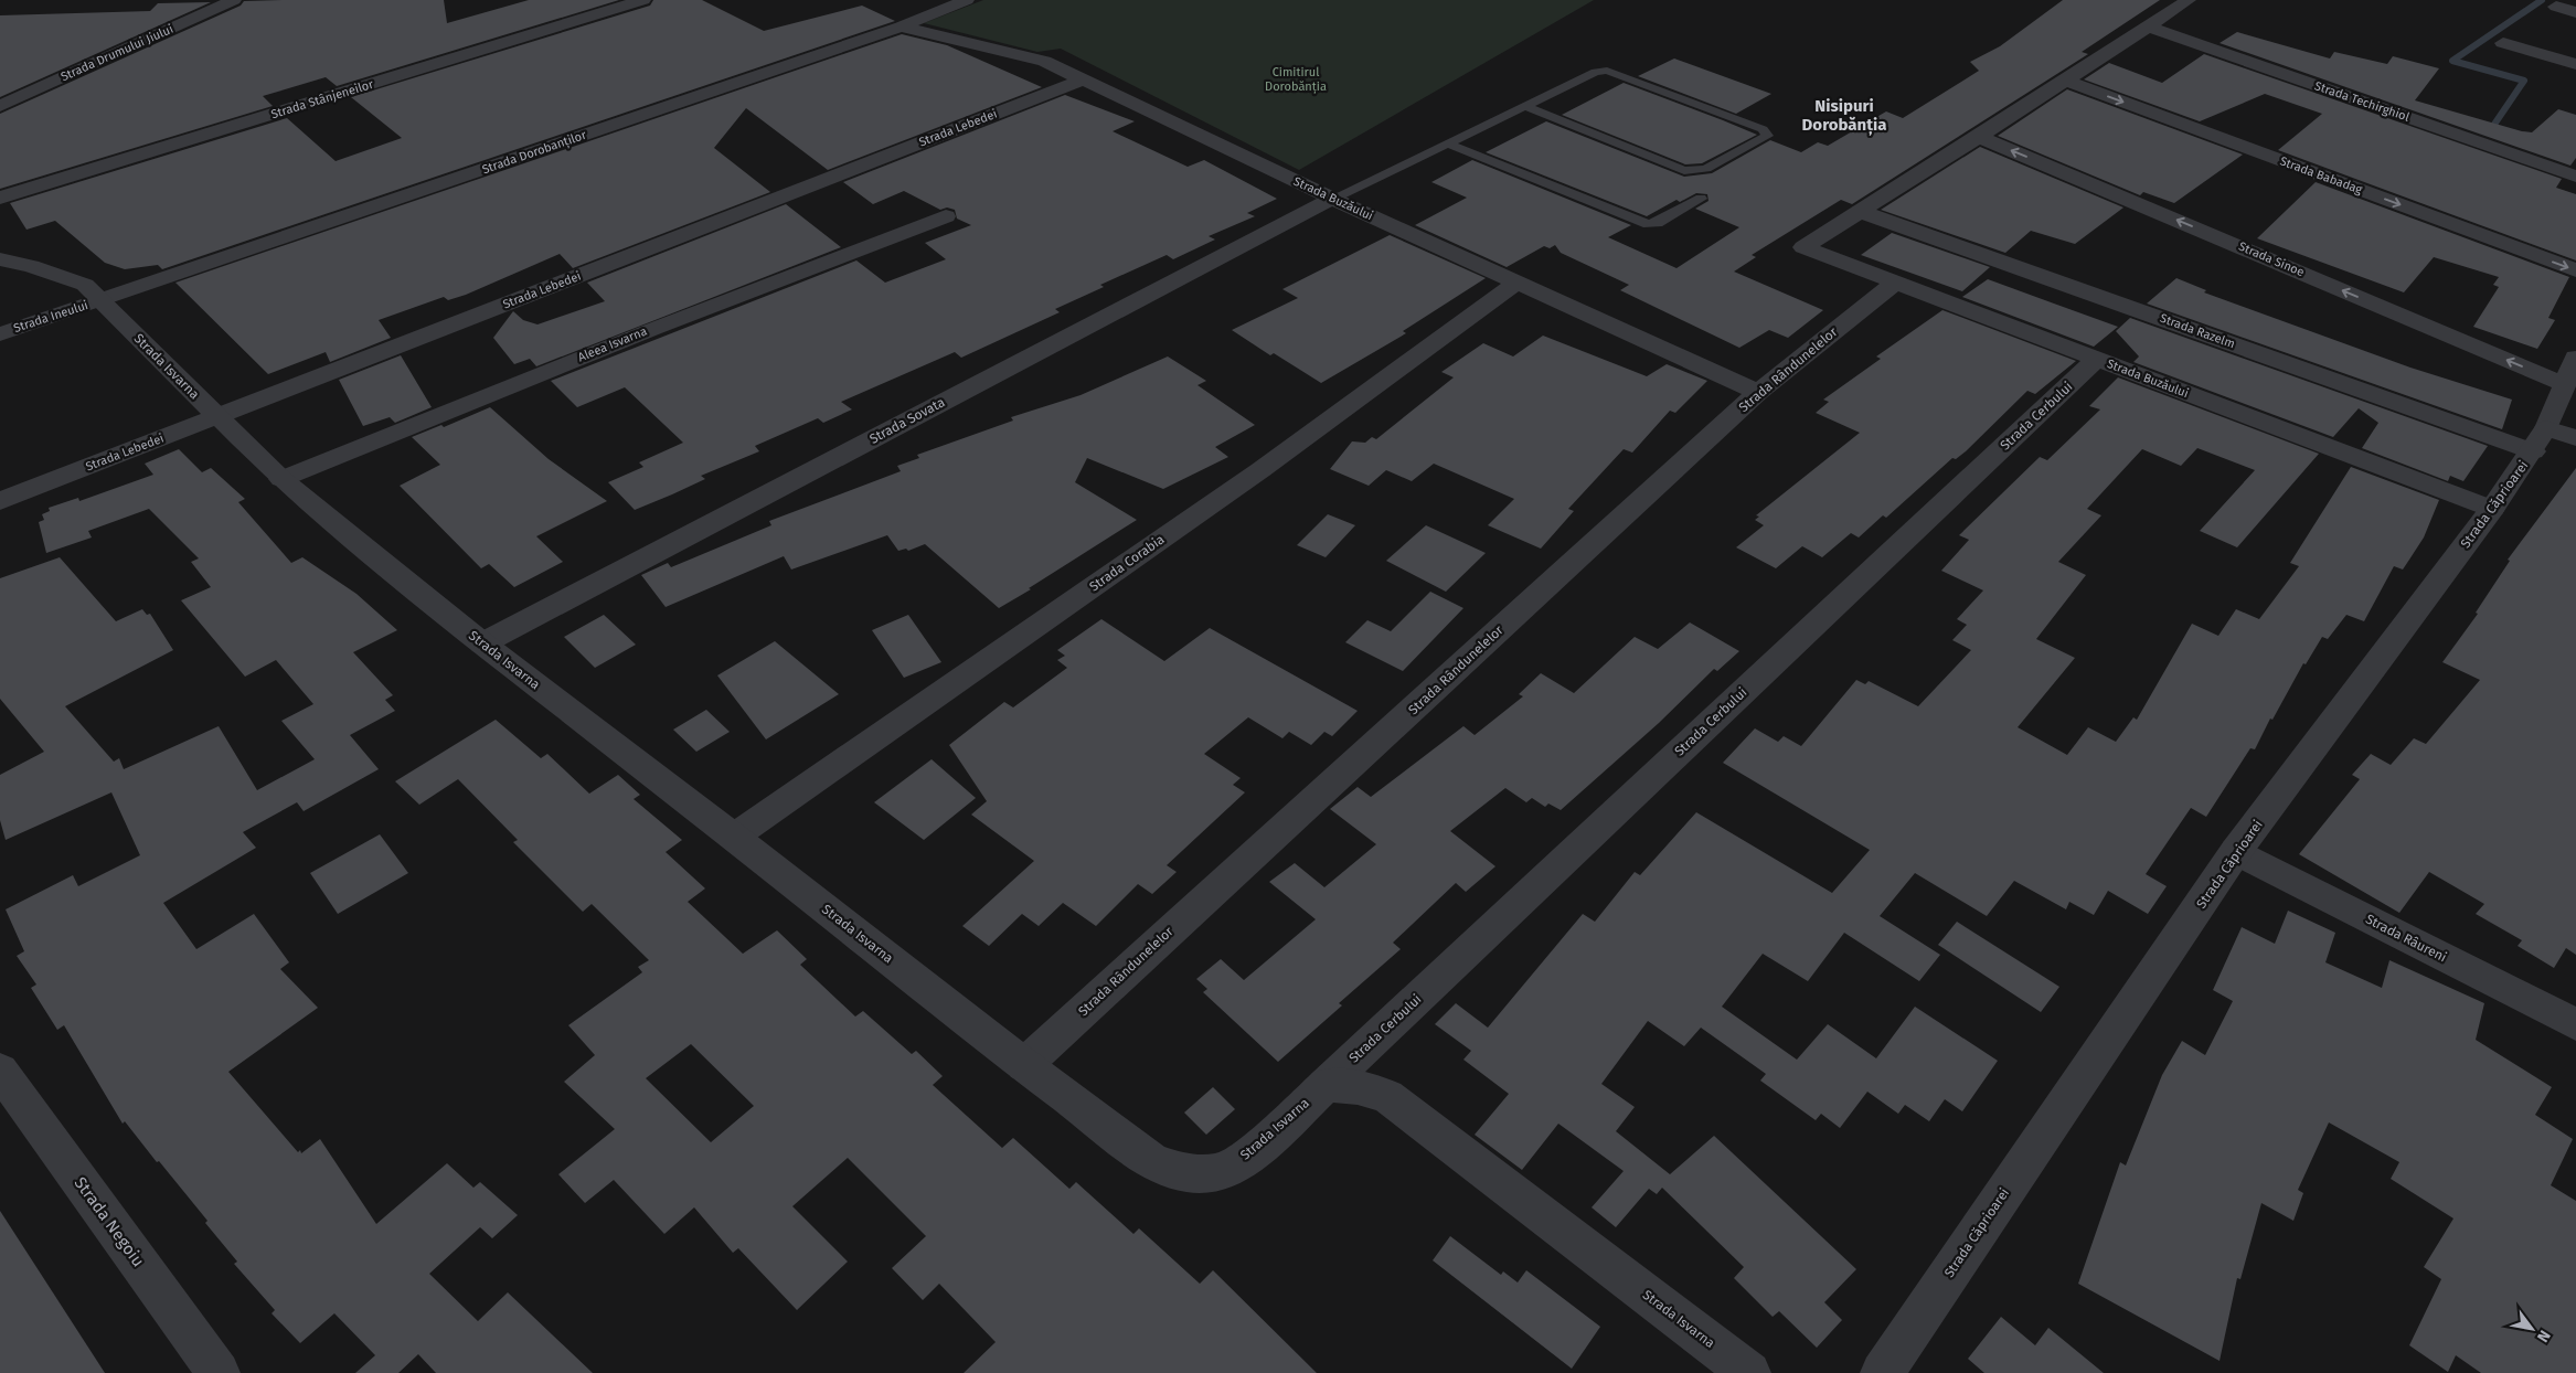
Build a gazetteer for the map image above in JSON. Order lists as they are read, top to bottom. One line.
{"streets":{"street":["Strada Drumului Jiului","Strada Stânjeneilor","Strada Techirghiol","Strada Lebedei","Strada Dorobanților","Strada Babadag","Strada Buzăului","Strada Sinoe","Strada Ineului","Strada Razelm","Aleea Isvarna","Strada Isvarna","Strada Rândunelelor","Strada Cerbului","Strada Sovata","Strada Căprioarei","Strada Corabia","Strada Râureni","Strada Negoiu"]},"crossings":[["Strada Lebedei","Strada Buzăului"],["Strada Lebedei","Strada Isvarna"],["Strada Dorobanților","Strada Buzăului"],["Strada Dorobanților","Strada Ineului"],["Strada Dorobanților","Strada Isvarna"],["Strada Buzăului","Strada Razelm"],["Strada Buzăului","Strada Rândunelelor"],["Strada Buzăului","Strada Cerbului"],["Strada Buzăului","Strada Sovata"],["Strada Buzăului","Strada Căprioarei"],["Strada Buzăului","Strada Corabia"],["Strada Sinoe","Strada Căprioarei"],["Strada Ineului","Strada Isvarna"],["Strada Razelm","Strada Căprioarei"],["Aleea Isvarna","Strada Isvarna"],["Strada Isvarna","Strada Rândunelelor"],["Strada Isvarna","Strada Cerbului"],["Strada Isvarna","Strada Sovata"],["Strada Isvarna","Strada Corabia"],["Strada Căprioarei","Strada Râureni"]],"one_way":["Strada Babadag","Strada Sinoe"],"districts":["Nisipuri Dorobănția"],"parks":["Cimitirul Dorobănția"],"north":"bottom right"}
